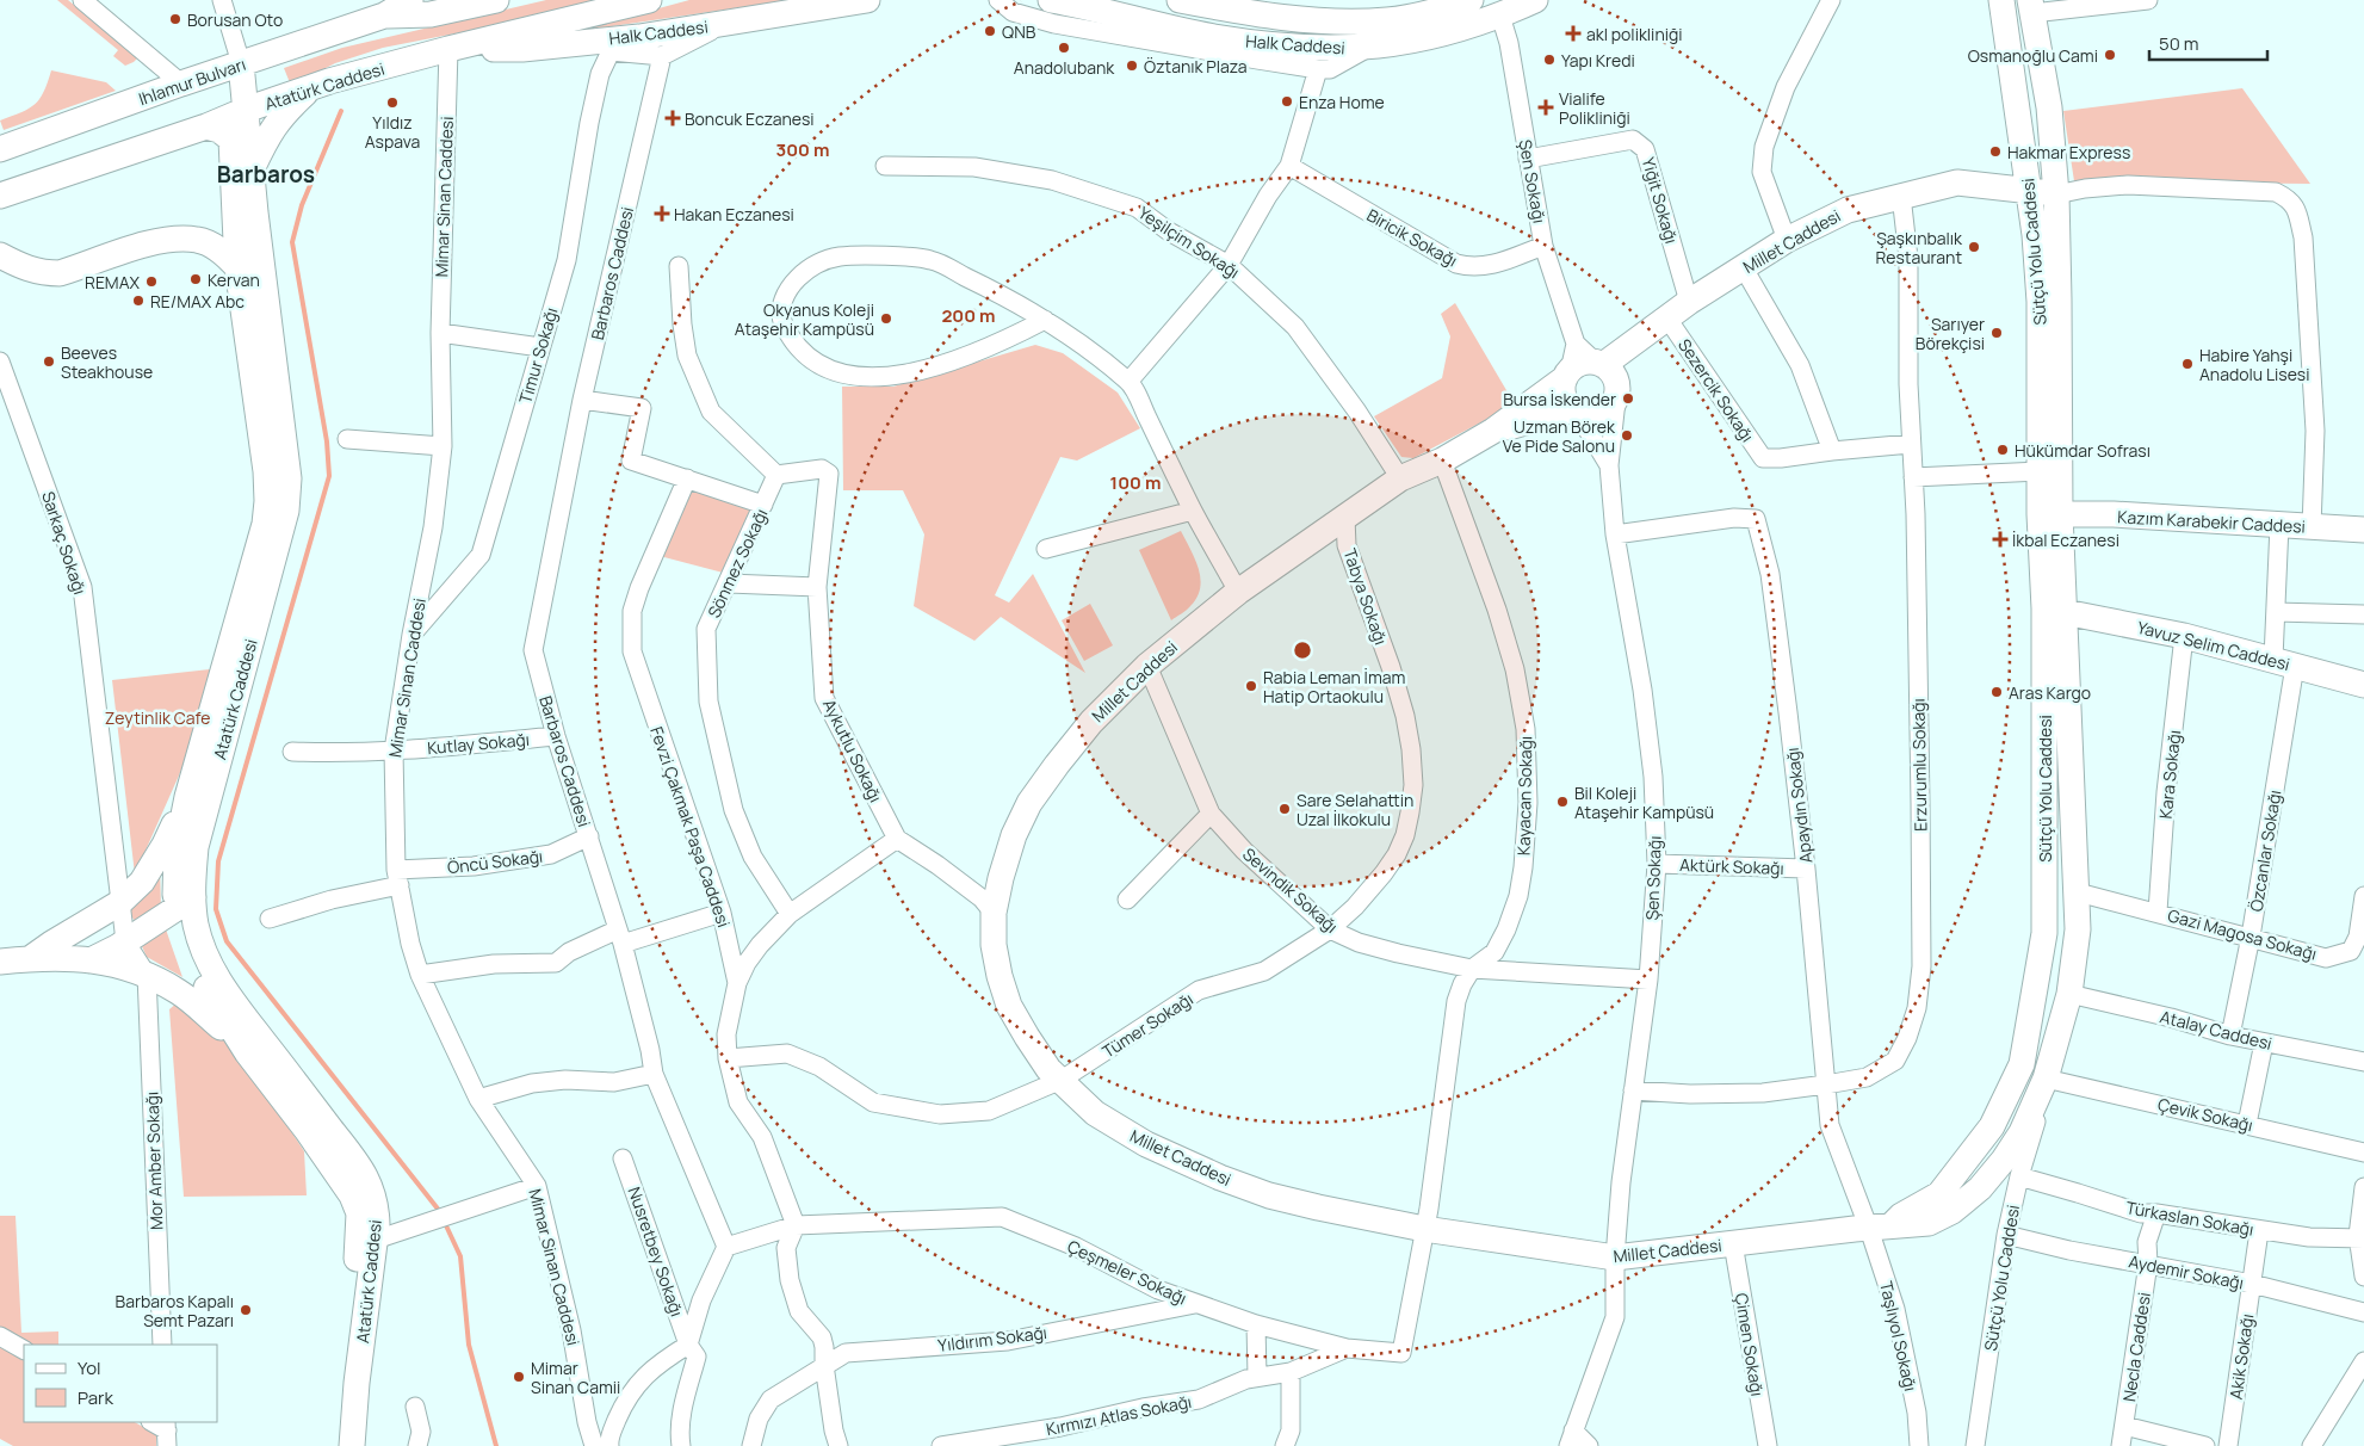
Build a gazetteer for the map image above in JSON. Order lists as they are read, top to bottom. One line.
{"streets":{"main road":["Halk Caddesi","Ihlamur Bulvarı","Atatürk Caddesi","Millet Caddesi","Sütçü Yolu Caddesi","Kazım Karabekir Caddesi","Yavuz Selim Caddesi"],"street":["Şen Sokağı","Mimar Sinan Caddesi","Yiğit Sokağı","Biricik Sokağı","Yeşilçim Sokağı","Barbaros Caddesi","Timur Sokağı","Sezercik Sokağı","Sarkaç Sokağı","Sönmez Sokağı","Tabya Sokağı","Kutlay Sokağı","Aykutlu Sokağı","Erzurumlu Sokağı","Kara Sokağı","Kayacan Sokağı","Apaydın Sokağı","Fevzi Çakmak Paşa Caddesi","Özcanlar Sokağı","Öncü Sokağı","Aktürk Sokağı","Sevindik Sokağı","Gazi Magosa Sokağı","Tümer Sokağı","Atalay Caddesi","Çevik Sokağı","Mor Amber Sokağı","Türkaslan Sokağı","Nusretbey Sokağı","Çeşmeler Sokağı","Aydemir Sokağı","Taşlıyol Sokağı","Yıldırım Sokağı","Çimen Sokağı","Necla Caddesi","Akik Sokağı","Kırmızı Atlas Sokağı"]},"crossings":[["Halk Caddesi","Atatürk Caddesi"],["Halk Caddesi","Şen Sokağı"],["Halk Caddesi","Mimar Sinan Caddesi"],["Halk Caddesi","Timur Sokağı"],["Atatürk Caddesi","Mimar Sinan Caddesi"],["Şen Sokağı","Yiğit Sokağı"],["Şen Sokağı","Biricik Sokağı"],["Şen Sokağı","Millet Caddesi"],["Şen Sokağı","Erzurumlu Sokağı"],["Şen Sokağı","Apaydın Sokağı"],["Şen Sokağı","Aktürk Sokağı"],["Şen Sokağı","Sevindik Sokağı"],["Mimar Sinan Caddesi","Timur Sokağı"],["Mimar Sinan Caddesi","Kutlay Sokağı"],["Mimar Sinan Caddesi","Öncü Sokağı"],["Yiğit Sokağı","Millet Caddesi"],["Millet Caddesi","Yeşilçim Sokağı"],["Millet Caddesi","Sütçü Yolu Caddesi"],["Millet Caddesi","Sezercik Sokağı"],["Millet Caddesi","Tabya Sokağı"],["Millet Caddesi","Erzurumlu Sokağı"],["Millet Caddesi","Kayacan Sokağı"],["Millet Caddesi","Apaydın Sokağı"],["Millet Caddesi","Sevindik Sokağı"],["Millet Caddesi","Tümer Sokağı"],["Millet Caddesi","Çeşmeler Sokağı"],["Millet Caddesi","Taşlıyol Sokağı"],["Millet Caddesi","Çimen Sokağı"],["Sütçü Yolu Caddesi","Kazım Karabekir Caddesi"],["Sütçü Yolu Caddesi","Yavuz Selim Caddesi"],["Sütçü Yolu Caddesi","Apaydın Sokağı"],["Sütçü Yolu Caddesi","Gazi Magosa Sokağı"],["Sütçü Yolu Caddesi","Atalay Caddesi"],["Sütçü Yolu Caddesi","Çevik Sokağı"],["Sütçü Yolu Caddesi","Türkaslan Sokağı"],["Sütçü Yolu Caddesi","Aydemir Sokağı"],["Sütçü Yolu Caddesi","Taşlıyol Sokağı"],["Barbaros Caddesi","Kutlay Sokağı"],["Barbaros Caddesi","Öncü Sokağı"],["Barbaros Caddesi","Çeşmeler Sokağı"],["Sezercik Sokağı","Erzurumlu Sokağı"],["Kazım Karabekir Caddesi","Özcanlar Sokağı"],["Sarkaç Sokağı","Mor Amber Sokağı"],["Sönmez Sokağı","Aykutlu Sokağı"],["Tabya Sokağı","Sevindik Sokağı"],["Tabya Sokağı","Tümer Sokağı"],["Yavuz Selim Caddesi","Kara Sokağı"],["Yavuz Selim Caddesi","Özcanlar Sokağı"],["Erzurumlu Sokağı","Apaydın Sokağı"],["Kara Sokağı","Gazi Magosa Sokağı"],["Kayacan Sokağı","Sevindik Sokağı"],["Kayacan Sokağı","Çeşmeler Sokağı"],["Apaydın Sokağı","Aktürk Sokağı"],["Apaydın Sokağı","Taşlıyol Sokağı"],["Fevzi Çakmak Paşa Caddesi","Tümer Sokağı"],["Fevzi Çakmak Paşa Caddesi","Çeşmeler Sokağı"],["Özcanlar Sokağı","Gazi Magosa Sokağı"],["Özcanlar Sokağı","Atalay Caddesi"],["Sevindik Sokağı","Tümer Sokağı"],["Türkaslan Sokağı","Necla Caddesi"],["Türkaslan Sokağı","Akik Sokağı"],["Çeşmeler Sokağı","Yıldırım Sokağı"],["Çeşmeler Sokağı","Kırmızı Atlas Sokağı"],["Aydemir Sokağı","Necla Caddesi"],["Aydemir Sokağı","Akik Sokağı"]],"districts":["Barbaros"],"parks":["Zeytinlik Cafe"],"places":{"other":["Borusan Oto","QNB","Anadolubank","Osmanoğlu Cami","Yapı Kredi","Öztanık Plaza","Enza Home","Yıldız Aspava","Hakmar Express","Şaşkınbalık Restaurant","Kervan","REMAX","RE/MAX Abc","Okyanus Koleji Ataşehir Kampüsü","Sarıyer Börekçisi","Beeves Steakhouse","Habire Yahşi Anadolu Lisesi","Bursa İskender","Uzman Börek Ve Pide Salonu","Hükümdar Sofrası","Rabia Leman İmam Hatip Ortaokulu","Aras Kargo","Bil Koleji Ataşehir Kampüsü","Sare Selahattin Uzal İlkokulu","Barbaros Kapalı Semt Pazarı","Mimar Sinan Camii"],"health":["akl polikliniği","Vialife Polikliniği","Boncuk Eczanesi","Hakan Eczanesi","İkbal Eczanesi"]},"legend":["Yol","Park"],"scale_bar":"50 m","rings":["300 m","200 m","100 m"]}
